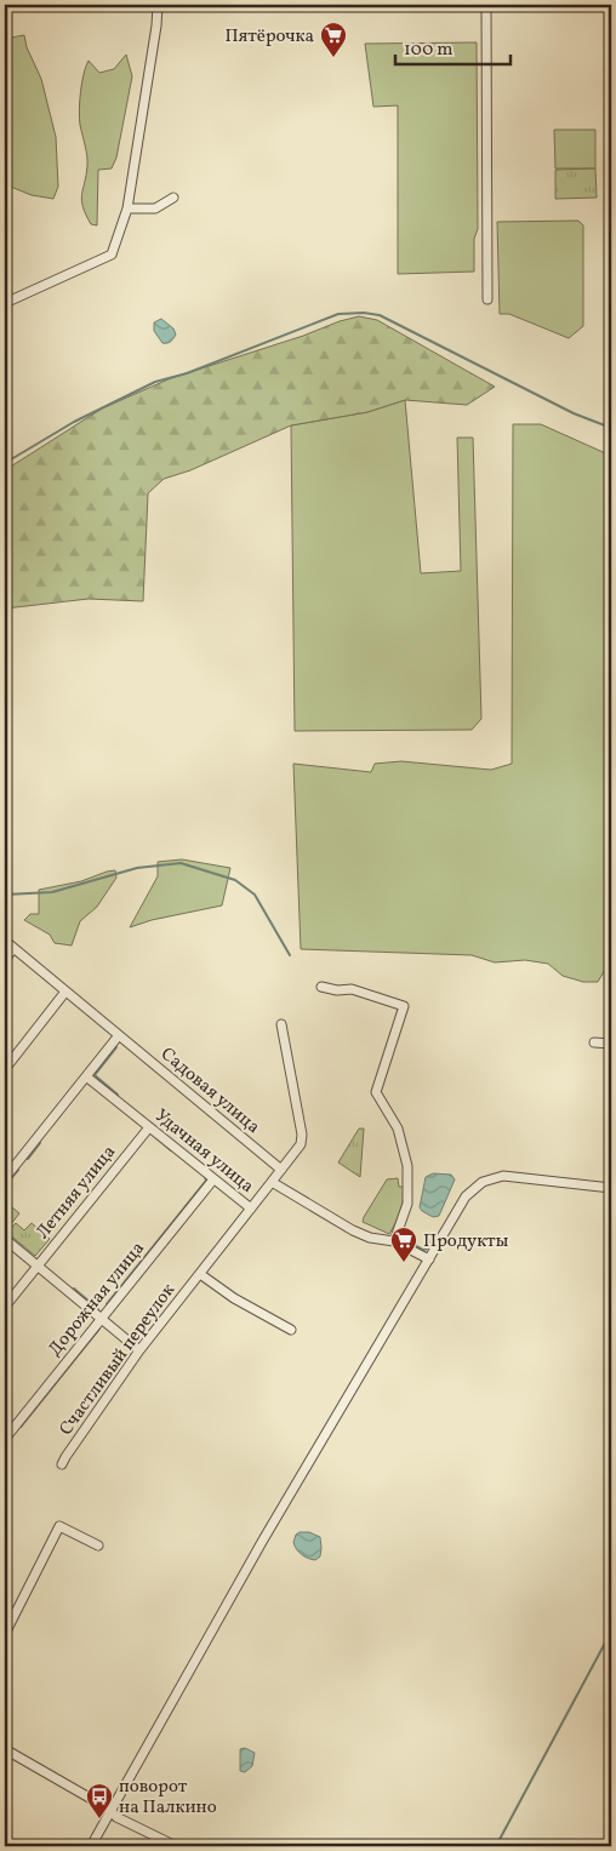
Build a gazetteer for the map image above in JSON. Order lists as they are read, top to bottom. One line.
{"streets":{"street":["Садовая улица","Удачная улица","Летняя улица","Дорожная улица","Счастливый переулок"]},"crossings":[["Удачная улица","Летняя улица"],["Удачная улица","Дорожная улица"],["Удачная улица","Счастливый переулок"]],"places":{"supermarket":["Пятёрочка","Продукты"],"bus stop":["поворот на Палкино"]},"scale_bar":"100 m"}
